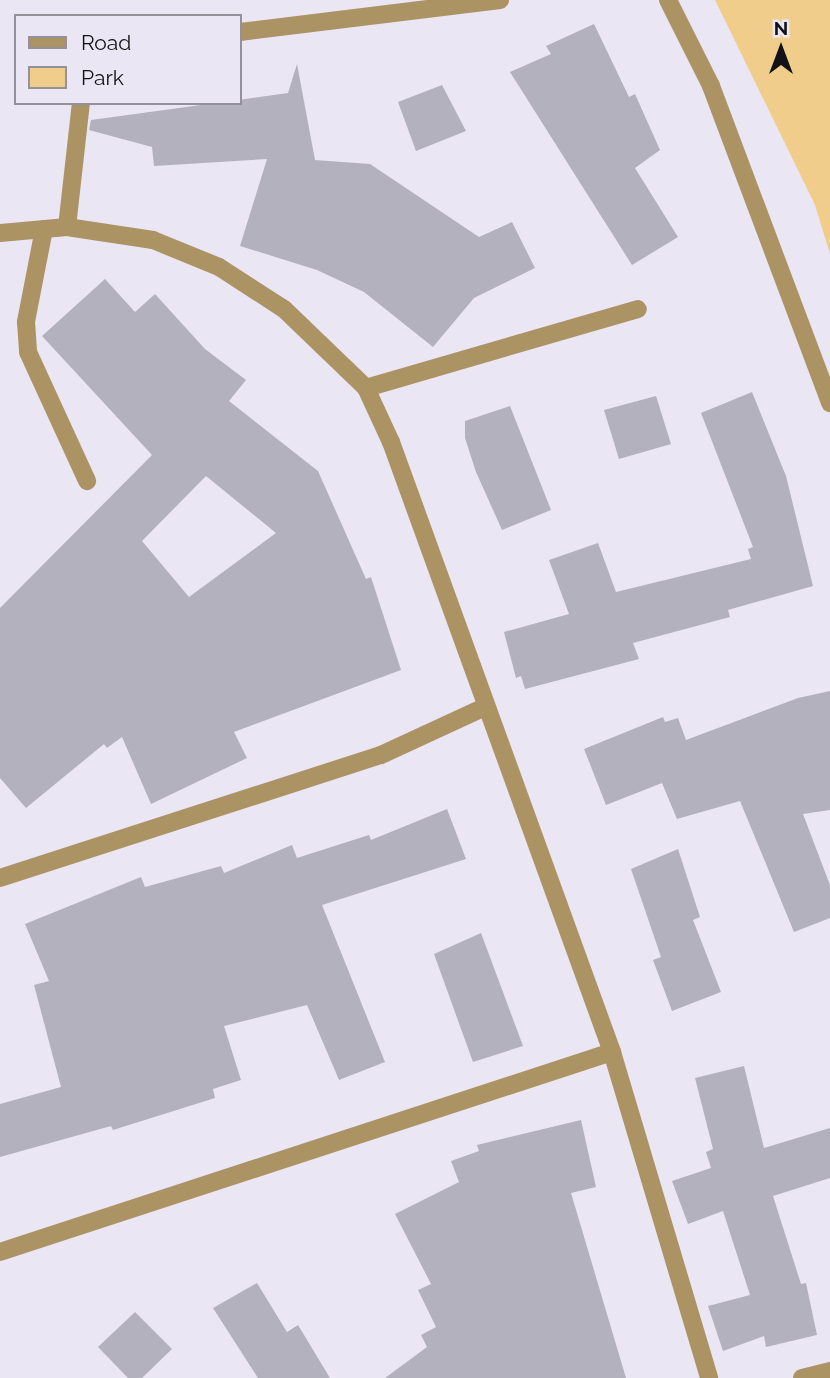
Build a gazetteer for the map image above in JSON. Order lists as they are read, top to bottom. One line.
{"legend":["Road","Park"],"north":"top"}
